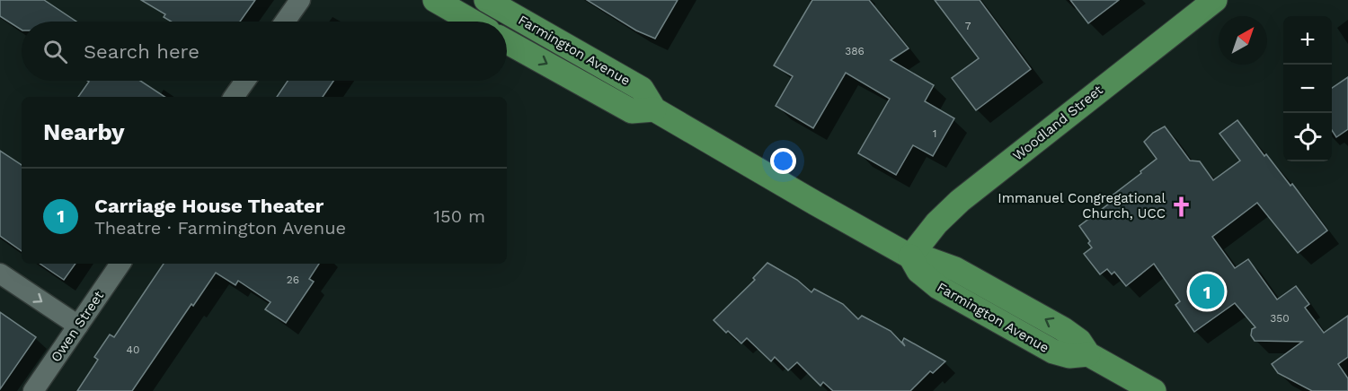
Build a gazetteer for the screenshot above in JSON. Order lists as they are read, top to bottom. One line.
{"streets":{"main road":["Farmington Avenue","Woodland Street"],"street":["Owen Street"]},"crossings":[["Farmington Avenue","Woodland Street"]],"places":{"church":["Immanuel Congregational Church, UCC"]},"house_numbers":["7","386","1","26","350","40"],"north":"top right","page":{"map_buttons":["+","−"],"search":"Search here","heading":"Nearby","list":[{"mark":"1","name":"Carriage House Theater","note":"Theatre · Farmington Avenue","value":"150 m"}],"pins":"1"}}
